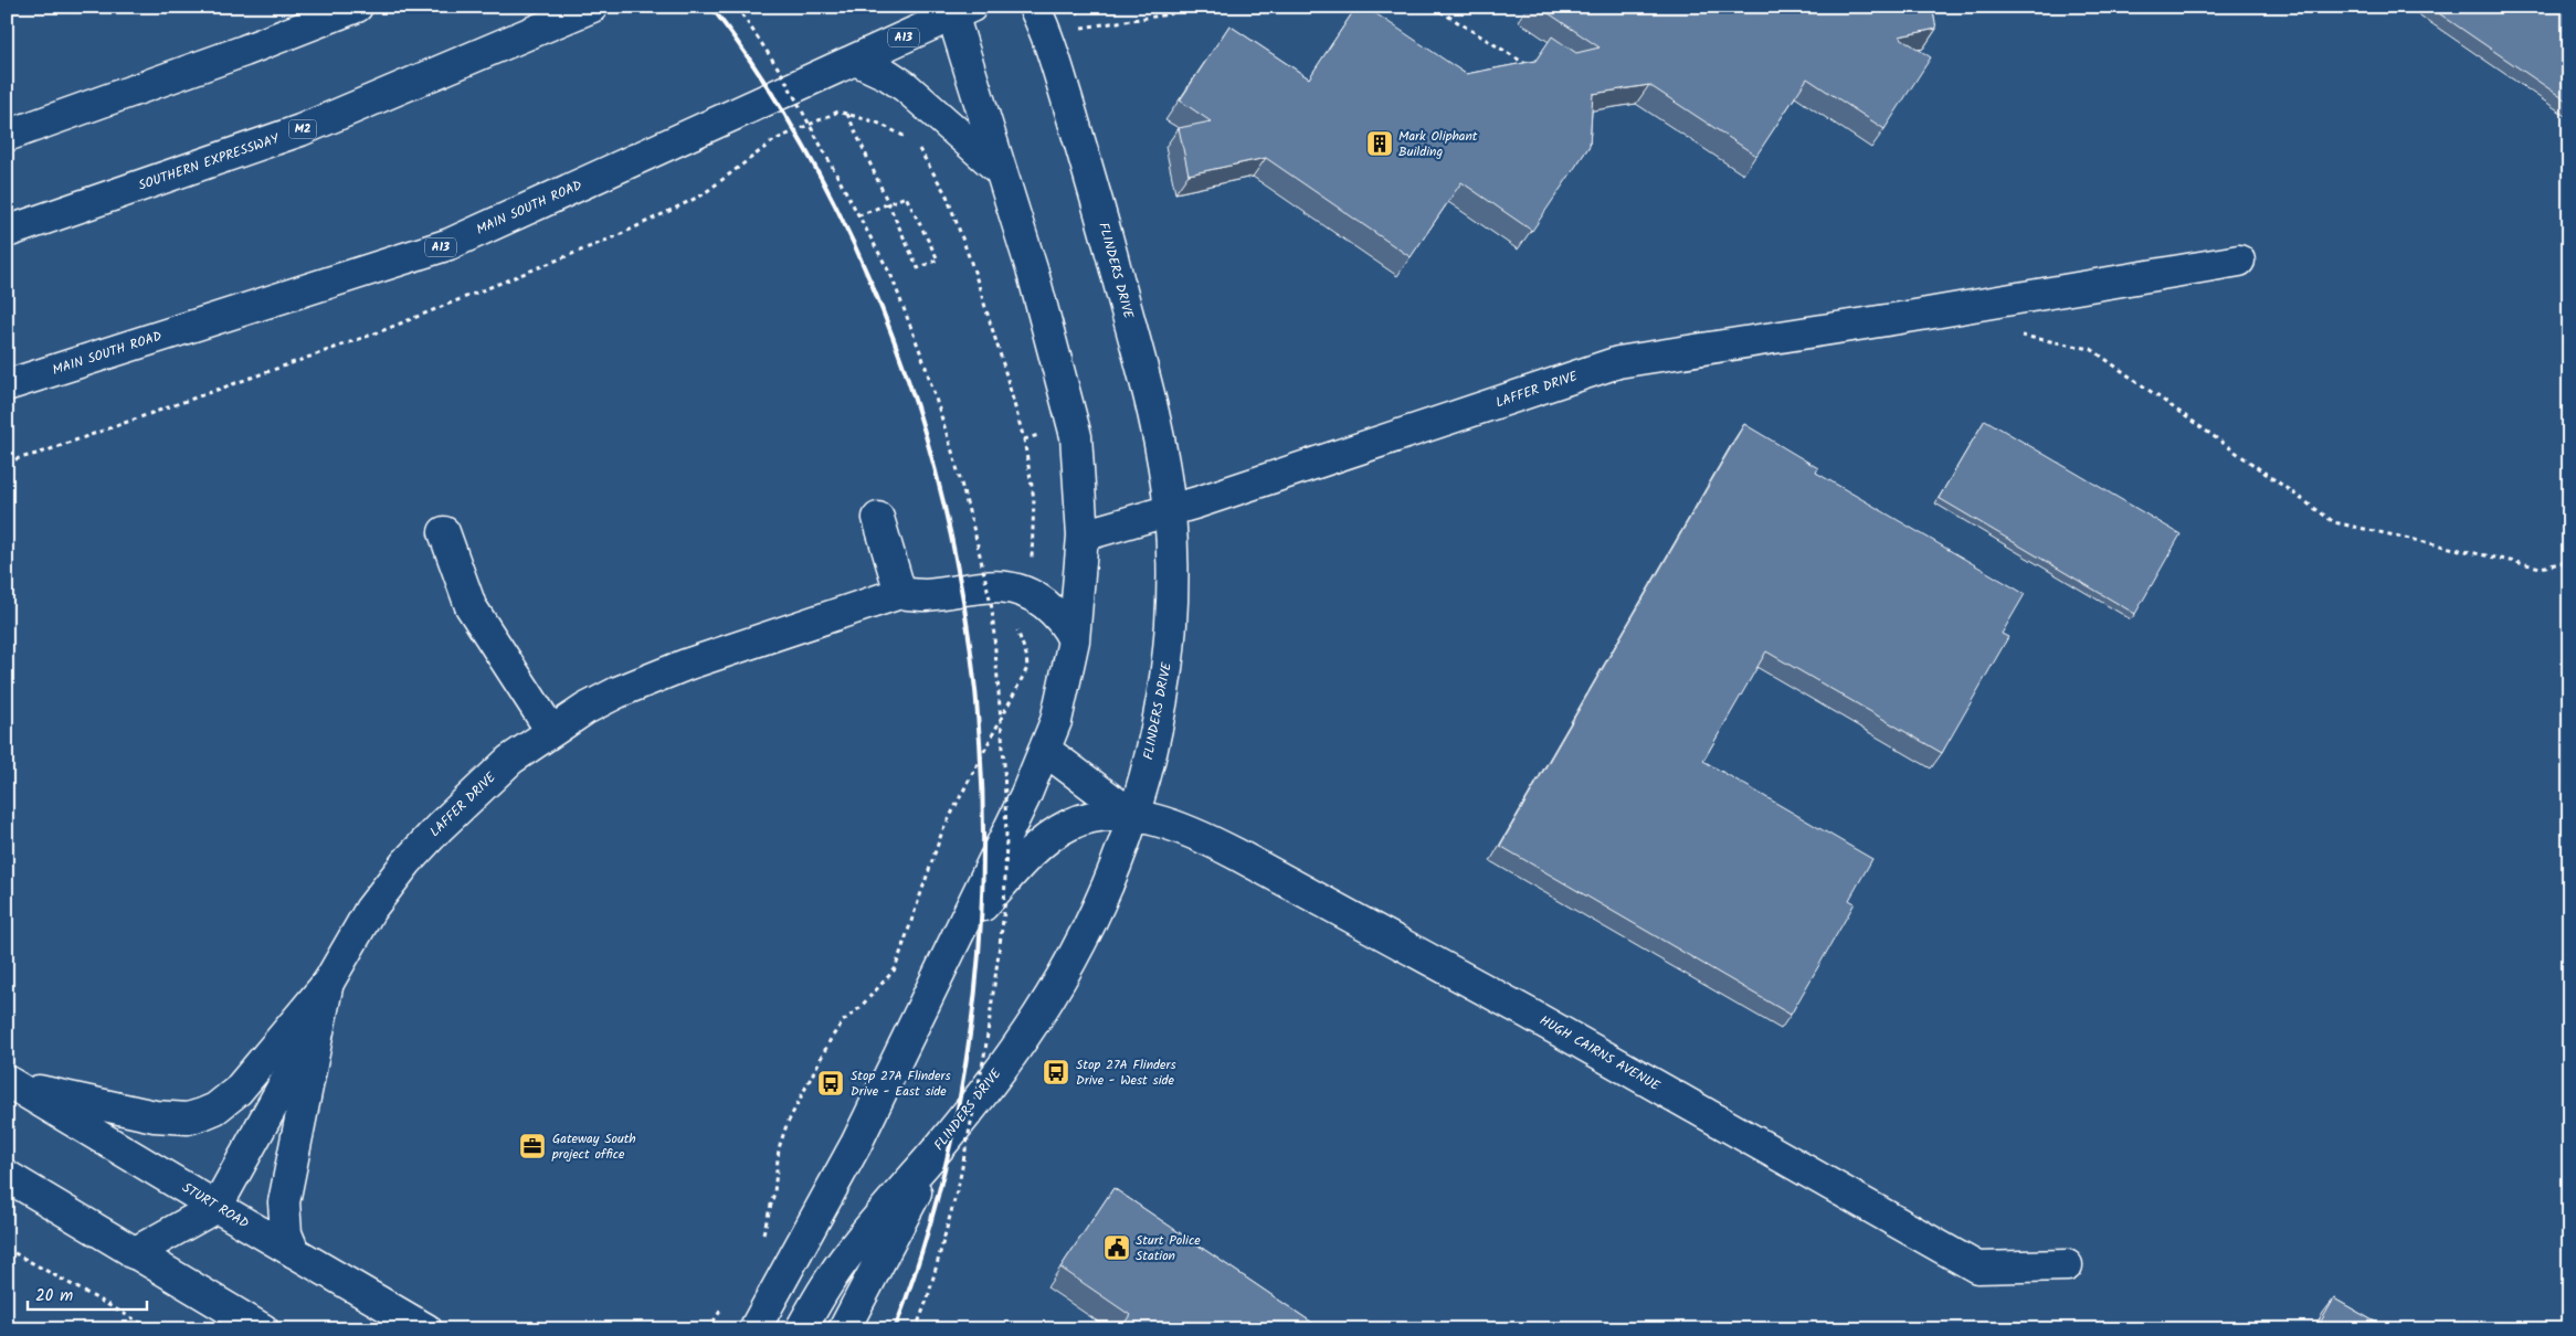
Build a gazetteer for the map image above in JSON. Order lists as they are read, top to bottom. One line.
{"streets":{"main road":["A13","M2","SOUTHERN EXPRESSWAY","MAIN SOUTH ROAD","FLINDERS DRIVE","LAFFER DRIVE","HUGH CAIRNS AVENUE","STURT ROAD"]},"crossings":[["FLINDERS DRIVE","LAFFER DRIVE"],["FLINDERS DRIVE","HUGH CAIRNS AVENUE"],["LAFFER DRIVE","STURT ROAD"]],"places":{"building":["Mark Oliphant Building"],"bus stop":["Stop 27A Flinders Drive - West side","Stop 27A Flinders Drive - East side"],"office":["Gateway South project office"],"public building":["Sturt Police Station"]},"scale_bar":"20 m"}
